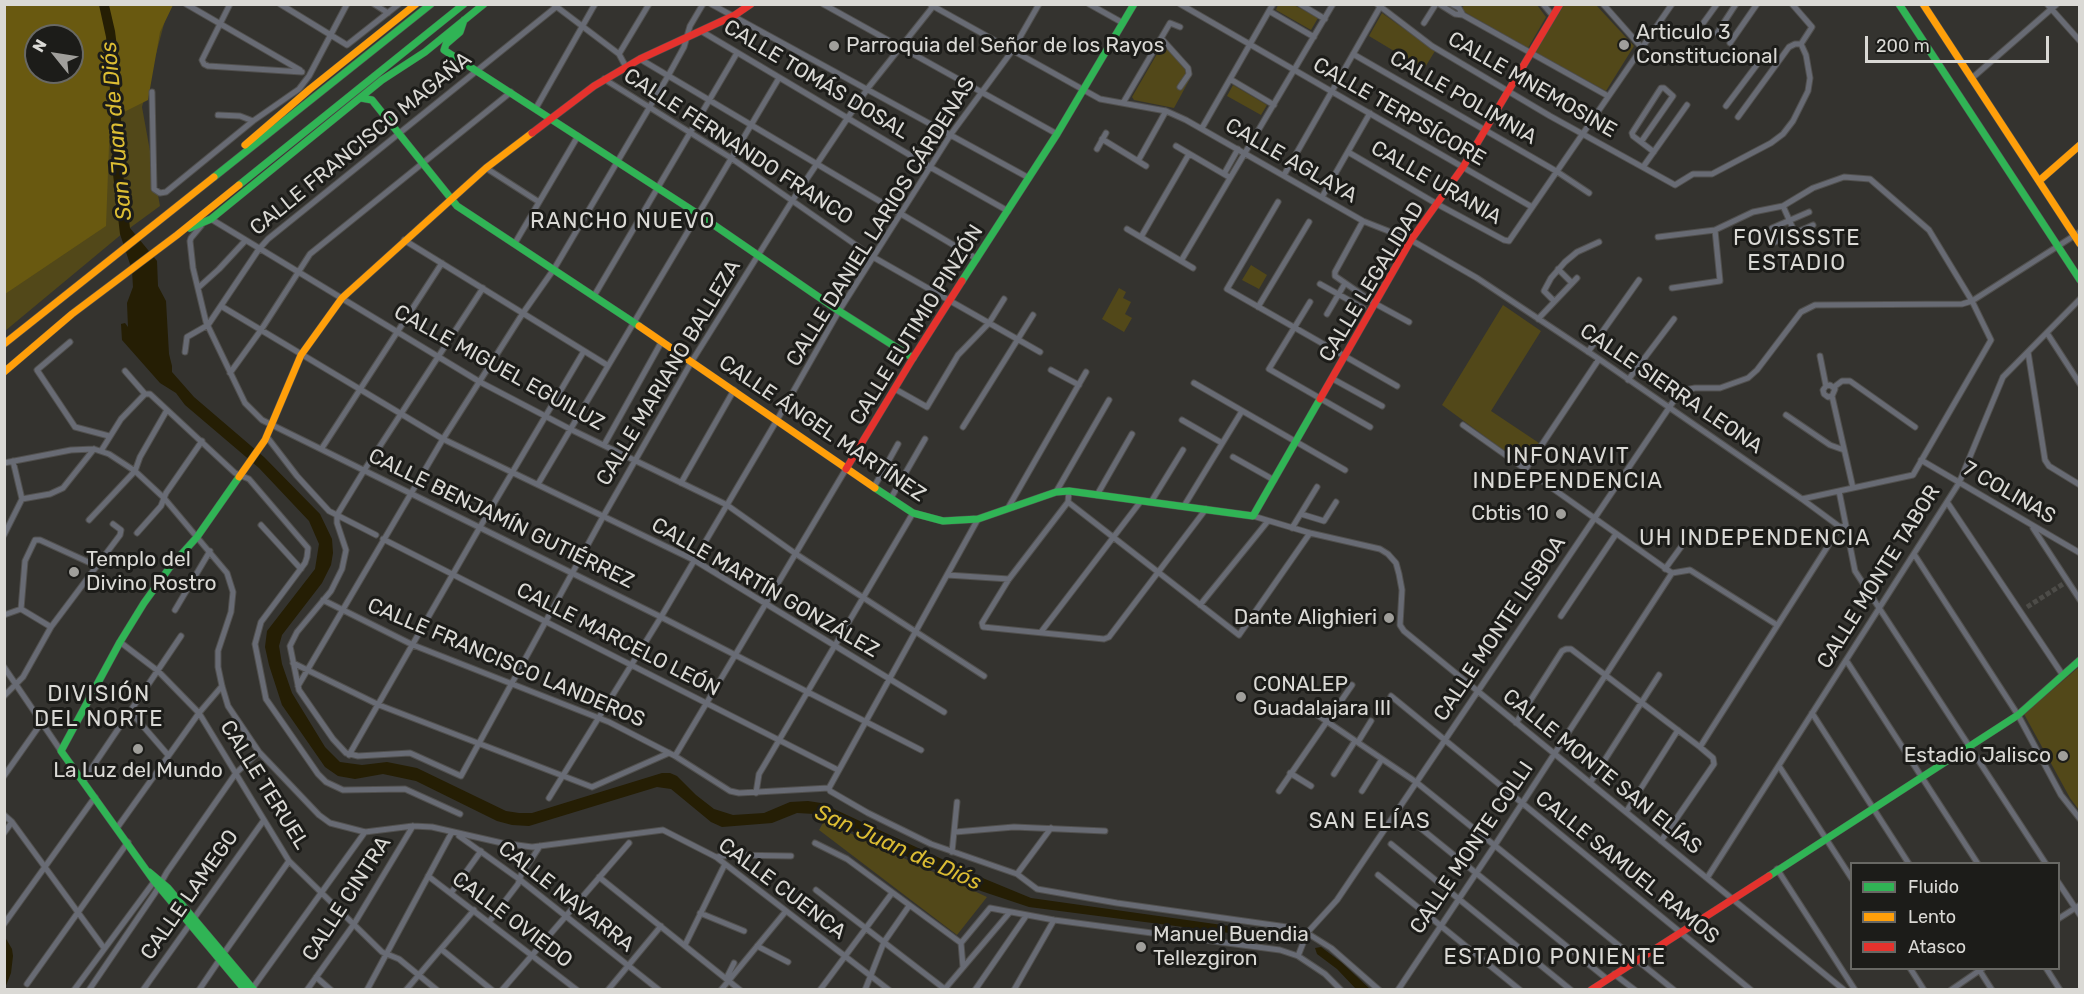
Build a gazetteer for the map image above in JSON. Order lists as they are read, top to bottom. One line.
{"streets":{"main road":["CALLE LEGALIDAD","CALLE EUTIMIO PINZÓN","CALLE ÁNGEL MARTÍNEZ"],"street":["CALLE TOMÁS DOSAL","CALLE MNEMOSINE","CALLE POLIMNIA","CALLE TERPSÍCORE","CALLE FRANCISCO MAGAÑA","CALLE FERNANDO FRANCO","CALLE AGLAYA","CALLE URANIA","CALLE DANIEL LARIOS CÁRDENAS","CALLE MIGUEL EGUILUZ","CALLE MARIANO BALLEZA","CALLE SIERRA LEONA","7 COLINAS","CALLE BENJAMÍN GUTIÉRREZ","CALLE MONTE TABOR","CALLE MARTÍN GONZÁLEZ","CALLE MONTE LISBOA","CALLE MARCELO LEÓN","CALLE FRANCISCO LANDEROS","CALLE MONTE SAN ELÍAS","CALLE TERUEL","CALLE MONTE COLLI","CALLE SAMUEL RAMOS","CALLE CUENCA","CALLE LAMEGO","CALLE NAVARRA","CALLE CINTRA","CALLE OVIEDO"]},"crossings":[["CALLE TOMÁS DOSAL","CALLE DANIEL LARIOS CÁRDENAS"],["CALLE TOMÁS DOSAL","CALLE EUTIMIO PINZÓN"],["CALLE TOMÁS DOSAL","CALLE MARIANO BALLEZA"],["CALLE MNEMOSINE","CALLE LEGALIDAD"],["CALLE POLIMNIA","CALLE LEGALIDAD"],["CALLE TERPSÍCORE","CALLE URANIA"],["CALLE TERPSÍCORE","CALLE LEGALIDAD"],["CALLE FRANCISCO MAGAÑA","CALLE MIGUEL EGUILUZ"],["CALLE FRANCISCO MAGAÑA","CALLE ÁNGEL MARTÍNEZ"],["CALLE FRANCISCO MAGAÑA","CALLE BENJAMÍN GUTIÉRREZ"],["CALLE FRANCISCO MAGAÑA","CALLE MARTÍN GONZÁLEZ"],["CALLE FERNANDO FRANCO","CALLE DANIEL LARIOS CÁRDENAS"],["CALLE FERNANDO FRANCO","CALLE EUTIMIO PINZÓN"],["CALLE FERNANDO FRANCO","CALLE MARIANO BALLEZA"],["CALLE AGLAYA","CALLE DANIEL LARIOS CÁRDENAS"],["CALLE AGLAYA","CALLE LEGALIDAD"],["CALLE AGLAYA","CALLE EUTIMIO PINZÓN"],["CALLE AGLAYA","CALLE MARIANO BALLEZA"],["CALLE AGLAYA","CALLE SIERRA LEONA"],["CALLE URANIA","CALLE LEGALIDAD"],["CALLE DANIEL LARIOS CÁRDENAS","CALLE MIGUEL EGUILUZ"],["CALLE DANIEL LARIOS CÁRDENAS","CALLE ÁNGEL MARTÍNEZ"],["CALLE DANIEL LARIOS CÁRDENAS","CALLE BENJAMÍN GUTIÉRREZ"],["CALLE DANIEL LARIOS CÁRDENAS","CALLE MARTÍN GONZÁLEZ"],["CALLE DANIEL LARIOS CÁRDENAS","CALLE MARCELO LEÓN"],["CALLE DANIEL LARIOS CÁRDENAS","CALLE FRANCISCO LANDEROS"],["CALLE LEGALIDAD","CALLE ÁNGEL MARTÍNEZ"],["CALLE EUTIMIO PINZÓN","CALLE MIGUEL EGUILUZ"],["CALLE EUTIMIO PINZÓN","CALLE ÁNGEL MARTÍNEZ"],["CALLE EUTIMIO PINZÓN","CALLE BENJAMÍN GUTIÉRREZ"],["CALLE EUTIMIO PINZÓN","CALLE MARTÍN GONZÁLEZ"],["CALLE EUTIMIO PINZÓN","CALLE MARCELO LEÓN"],["CALLE EUTIMIO PINZÓN","CALLE FRANCISCO LANDEROS"],["CALLE MIGUEL EGUILUZ","CALLE MARIANO BALLEZA"],["CALLE MIGUEL EGUILUZ","CALLE BENJAMÍN GUTIÉRREZ"],["CALLE MARIANO BALLEZA","CALLE ÁNGEL MARTÍNEZ"],["CALLE MARIANO BALLEZA","CALLE BENJAMÍN GUTIÉRREZ"],["CALLE MARIANO BALLEZA","CALLE MARTÍN GONZÁLEZ"],["CALLE MARIANO BALLEZA","CALLE MARCELO LEÓN"],["CALLE MARIANO BALLEZA","CALLE FRANCISCO LANDEROS"],["CALLE SIERRA LEONA","CALLE MONTE LISBOA"],["CALLE ÁNGEL MARTÍNEZ","CALLE MONTE SAN ELÍAS"],["7 COLINAS","CALLE MONTE TABOR"],["CALLE MONTE TABOR","CALLE MONTE SAN ELÍAS"],["CALLE MONTE LISBOA","CALLE MONTE SAN ELÍAS"],["CALLE MONTE LISBOA","CALLE SAMUEL RAMOS"],["CALLE MONTE SAN ELÍAS","CALLE MONTE COLLI"],["CALLE TERUEL","CALLE LAMEGO"],["CALLE TERUEL","CALLE CINTRA"],["CALLE MONTE COLLI","CALLE SAMUEL RAMOS"],["CALLE CUENCA","CALLE NAVARRA"],["CALLE CUENCA","CALLE CINTRA"]],"districts":["RANCHO NUEVO","FOVISSSTE ESTADIO","INFONAVIT INDEPENDENCIA","UH INDEPENDENCIA","DIVISIÓN DEL NORTE","SAN ELÍAS","ESTADIO PONIENTE"],"water":["San Juan de Diós"],"places":["Articulo 3 Constitucional","Parroquia del Señor de los Rayos","Cbtis 10","Templo del Divino Rostro","Dante Alighieri","CONALEP Guadalajara III","La Luz del Mundo","Estadio Jalisco","Manuel Buendia Tellezgiron"],"legend":["Fluido","Lento","Atasco"],"scale_bar":"200 m","north":"top left"}
